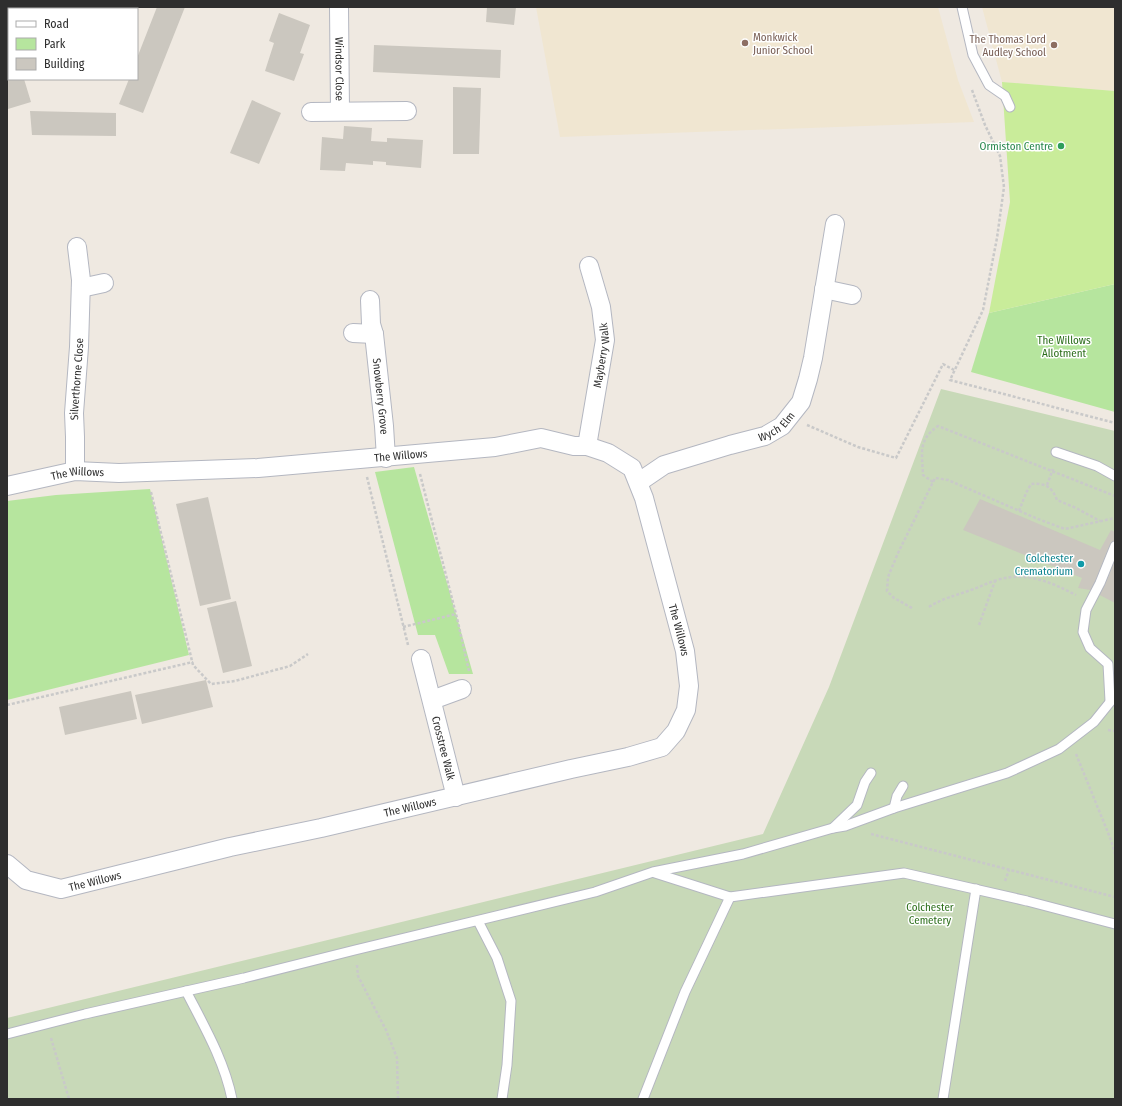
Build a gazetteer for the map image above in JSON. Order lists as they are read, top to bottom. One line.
{"streets":{"street":["Windsor Close","Mayberry Walk","Silverthorne Close","Snowberry Grove","Wych Elm","The Willows","Crosstree Walk"]},"crossings":[["Mayberry Walk","The Willows"],["Silverthorne Close","The Willows"],["Snowberry Grove","The Willows"],["Wych Elm","The Willows"],["The Willows","Crosstree Walk"]],"parks":["The Willows Allotment","Colchester Cemetery"],"places":["Monkwick Junior School","The Thomas Lord Audley School","Ormiston Centre","Colchester Crematorium"],"legend":["Road","Park","Building"]}
